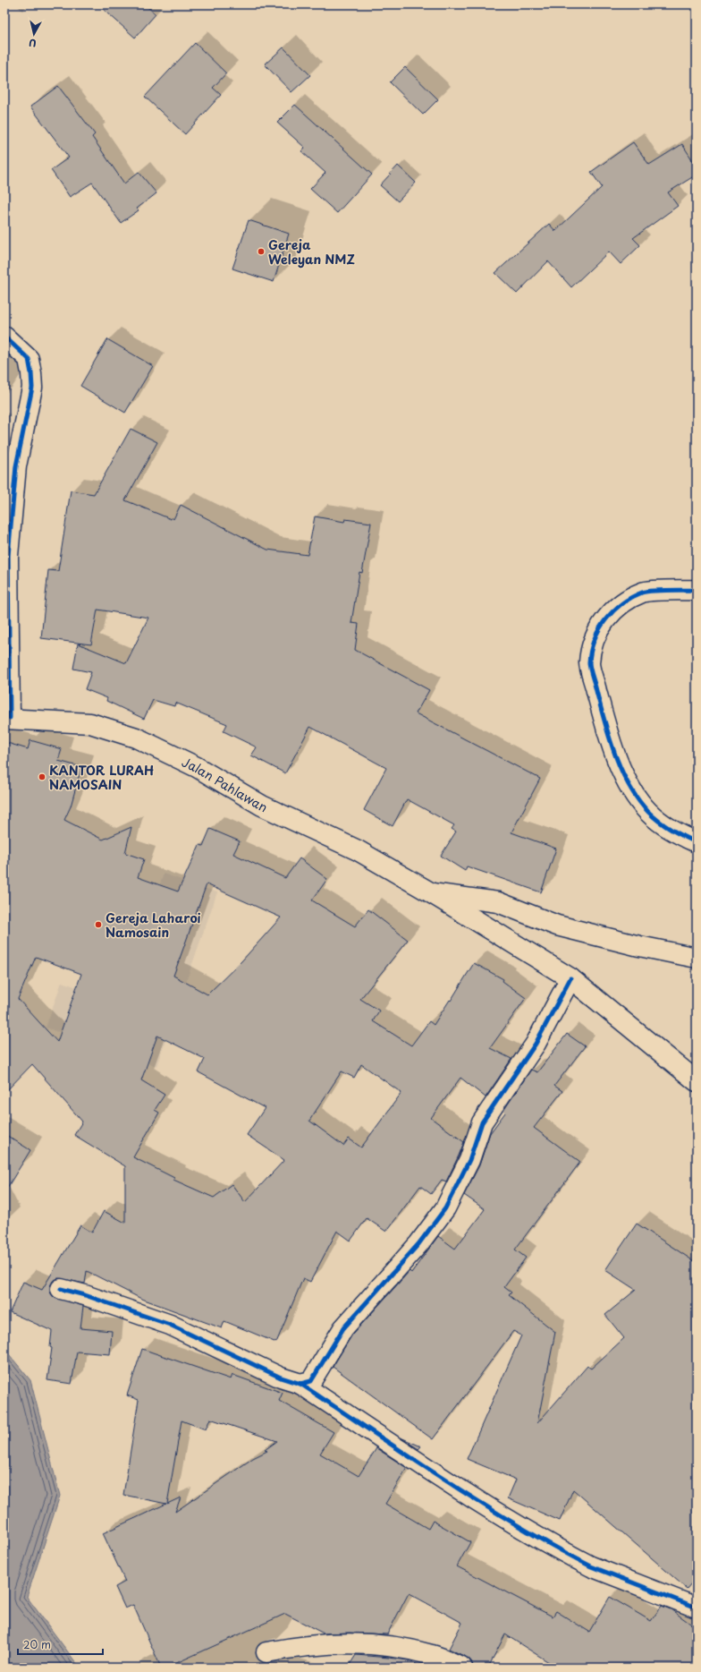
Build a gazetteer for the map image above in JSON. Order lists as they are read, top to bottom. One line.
{"streets":{"main road":["Jalan Pahlawan"]},"places":["Gereja Weleyan NMZ","KANTOR LURAH NAMOSAIN","Gereja Laharoi Namosain"],"scale_bar":"20 m","north":"bottom"}
